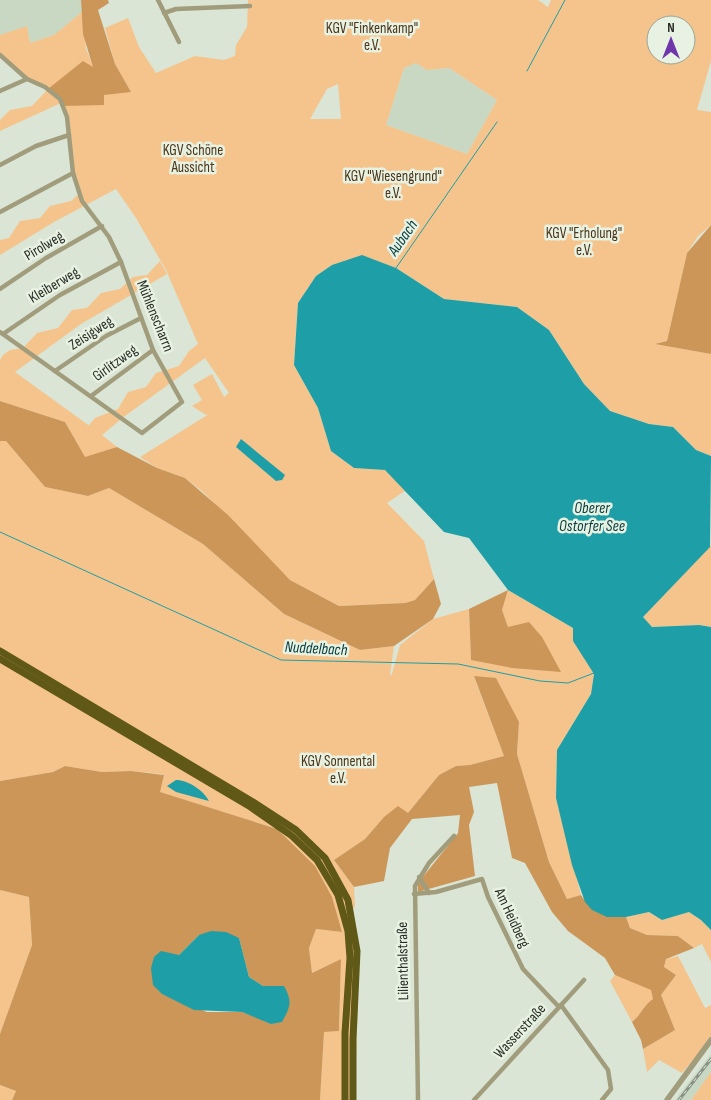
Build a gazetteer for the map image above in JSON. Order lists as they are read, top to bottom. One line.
{"streets":{"street":["Pirolweg","Kleiberweg","Mühlenscharrn","Zeisigweg","Girlitzweg","Am Heidberg","Lilienthalstraße","Wasserstraße"]},"crossings":[["Pirolweg","Mühlenscharrn"],["Kleiberweg","Mühlenscharrn"],["Mühlenscharrn","Zeisigweg"],["Mühlenscharrn","Girlitzweg"],["Am Heidberg","Lilienthalstraße"],["Am Heidberg","Wasserstraße"]],"water":["Aubach","Oberer Ostorfer See","Nuddelbach"],"parks":["KGV \"Finkenkamp\" e.V.","KGV Schöne Aussicht","KGV \"Wiesengrund\" e.V.","KGV \"Erholung\" e.V.","KGV Sonnental e.V."],"north":"top"}
